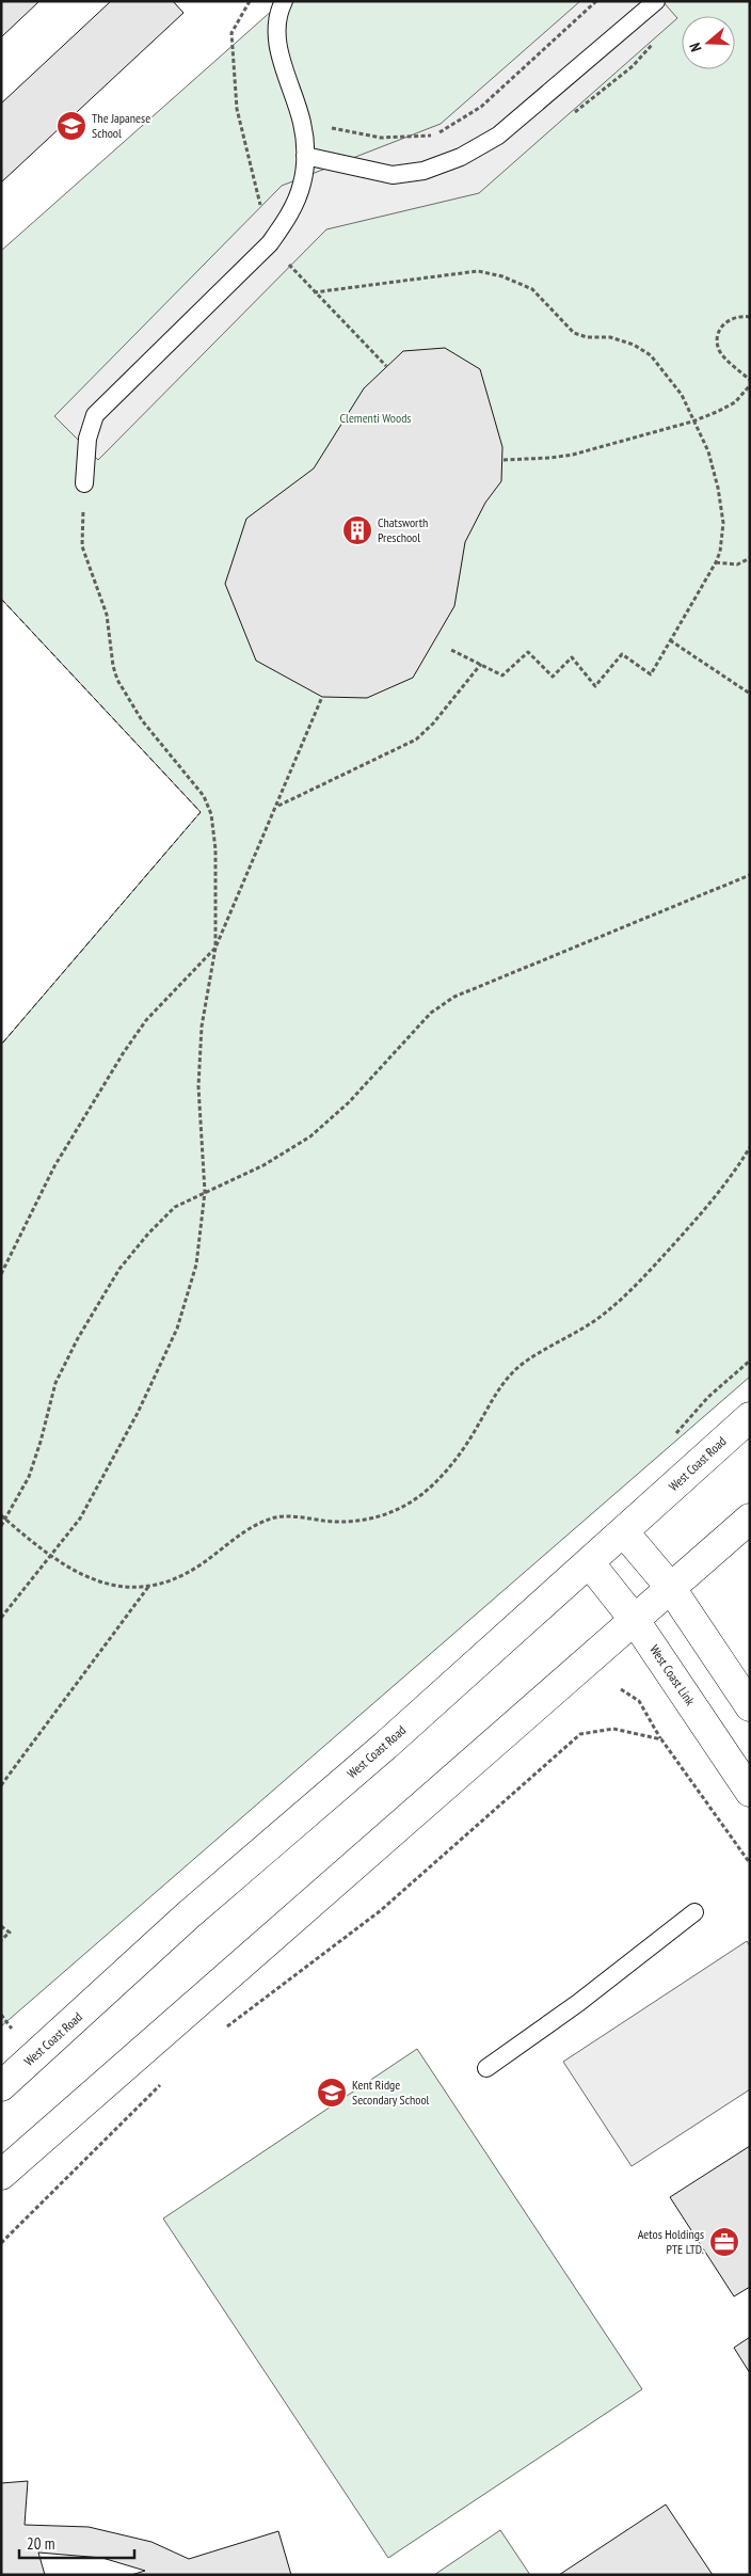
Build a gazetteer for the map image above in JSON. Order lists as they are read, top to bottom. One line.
{"streets":{"main road":["West Coast Road","West Coast Link"]},"crossings":[["West Coast Road","West Coast Link"]],"parks":["Clementi Woods"],"places":{"school or university":["The Japanese School","Kent Ridge Secondary School"],"building":["Chatsworth Preschool"],"office":["Aetos Holdings PTE LTD."]},"scale_bar":"20 m","north":"left"}
